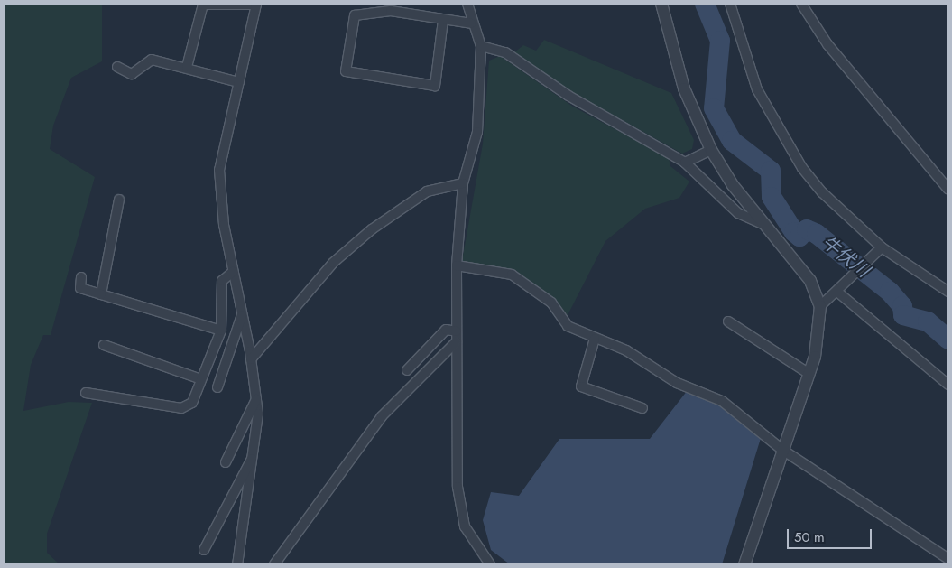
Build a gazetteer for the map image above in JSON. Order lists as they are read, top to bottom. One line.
{"water":["牛伏川"],"scale_bar":"50 m"}
